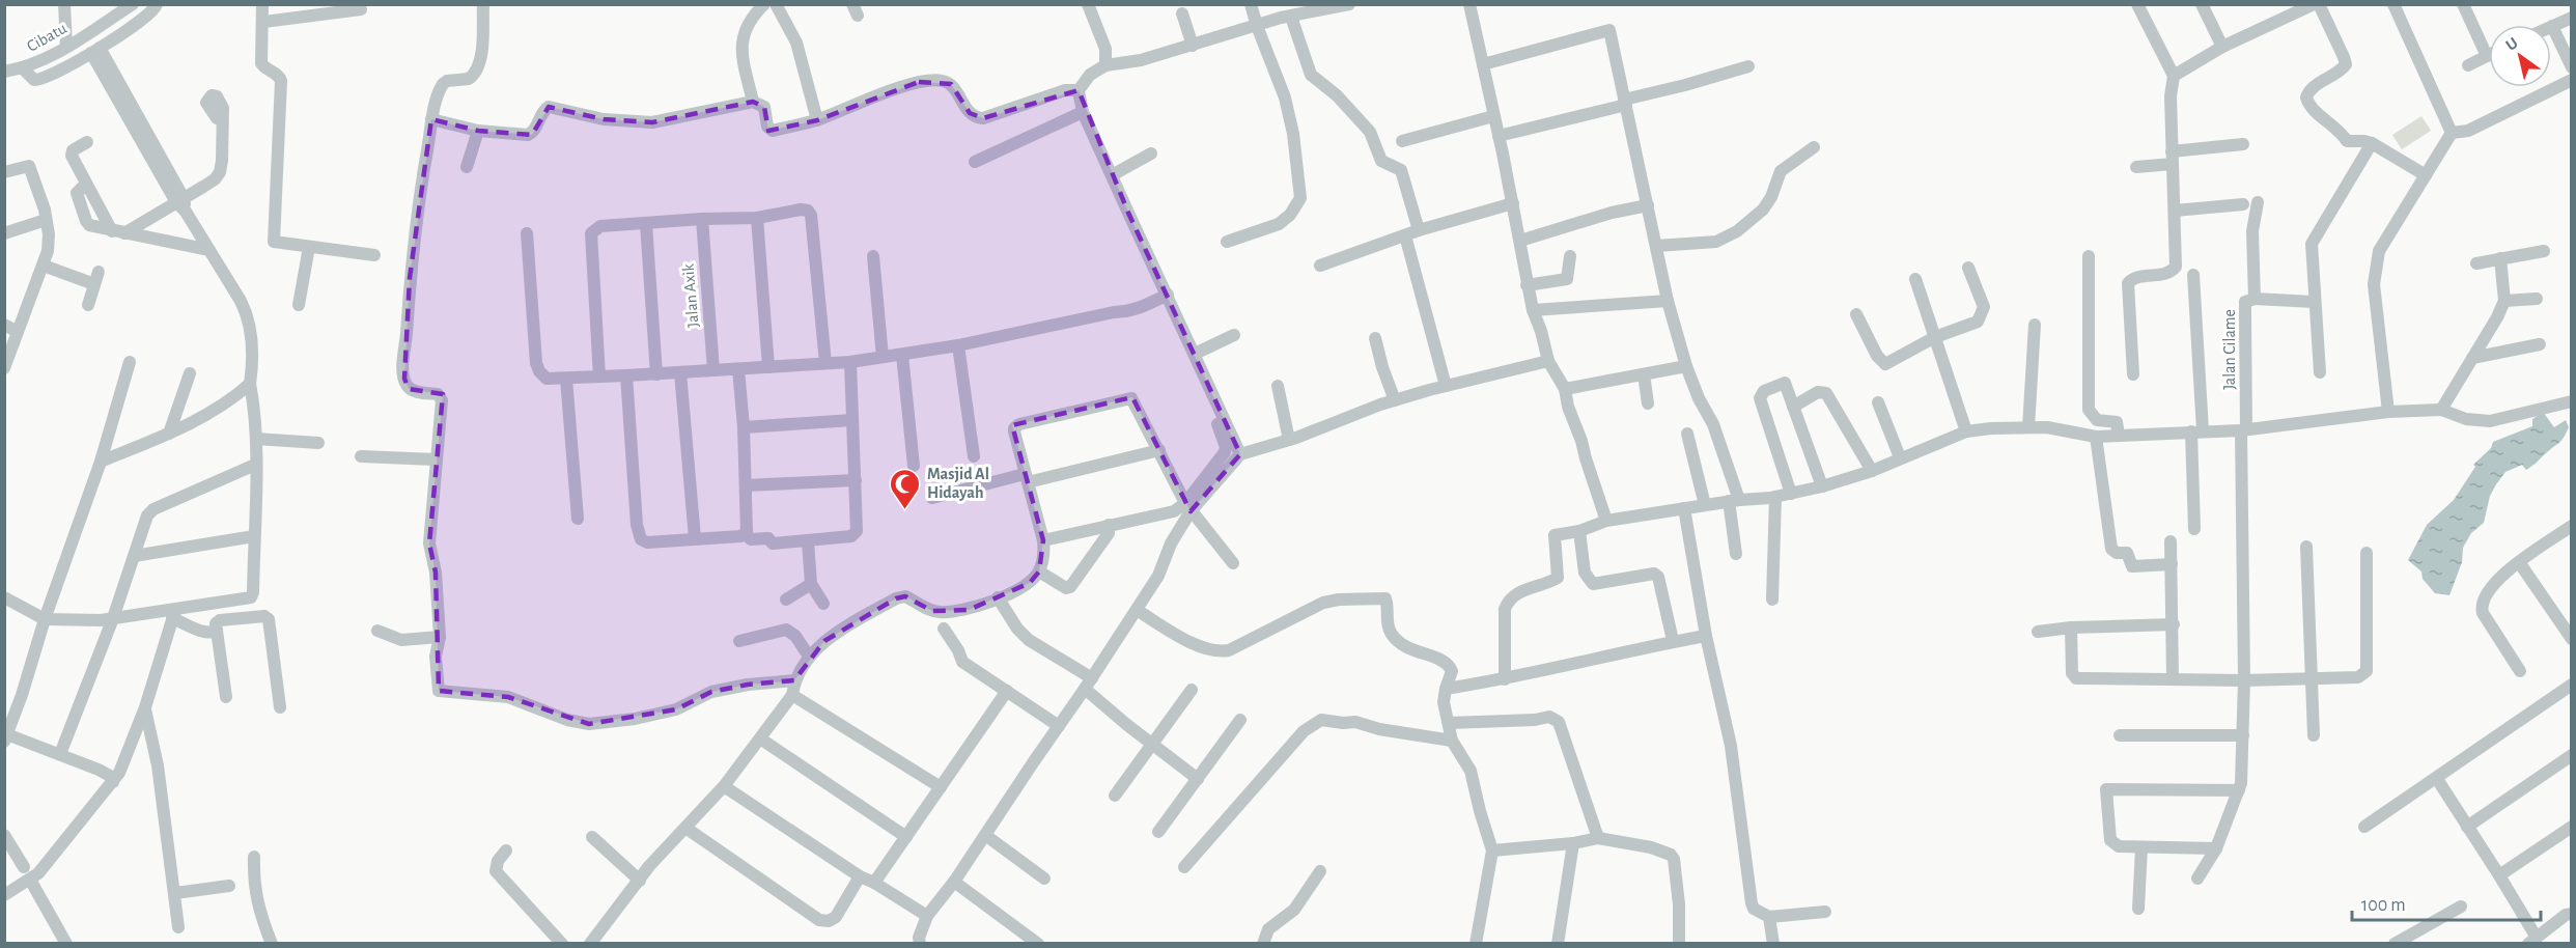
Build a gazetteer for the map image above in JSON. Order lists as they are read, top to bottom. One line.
{"streets":{"street":["Cibatu","Jalan Axik","Jalan Cilame"]},"places":{"mosque":["Masjid Al Hidayah"]},"scale_bar":"100 m","north":"top left"}
